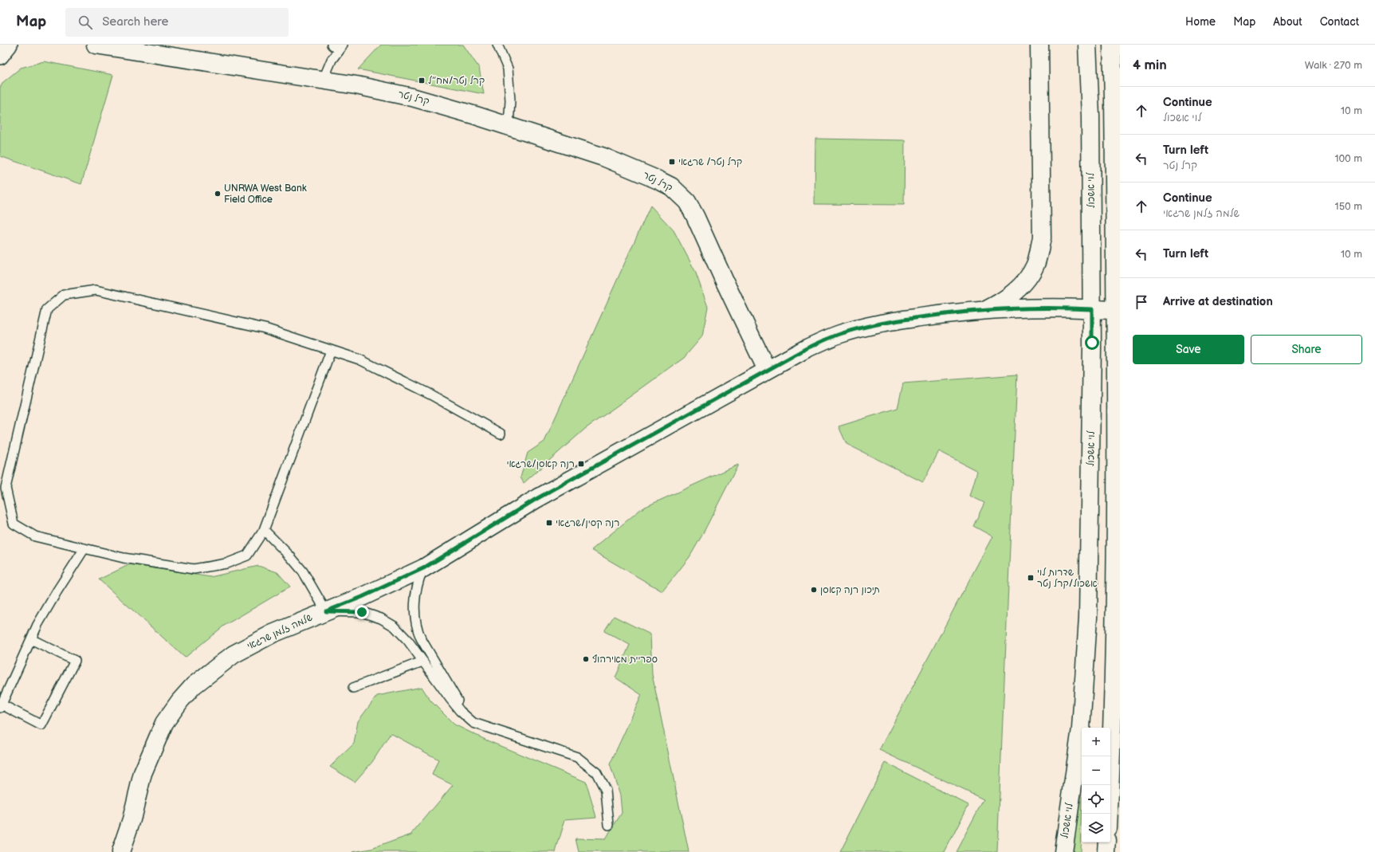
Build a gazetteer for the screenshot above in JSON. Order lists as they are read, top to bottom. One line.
{"streets":{"street":["קרל נטר","לוי אשכול","שלמה זלמן שרגאי"]},"crossings":[["קרל נטר","שלמה זלמן שרגאי"]],"places":{"transit":["קרל נטר/מח״ל","קרל נטר/ שרגאי","רנה קאסן/שרגאי","רנה קסין/שרגאי","שדרות לוי אשכול/קרל נטר"],"other":["UNRWA West Bank Field Office","תיכון רנה קאסן","ספריית מאירהוף"]},"page":{"header":"Map","search":"Search here","nav":["Home","Map","About","Contact"],"heading":["4 min","Walk · 270 m"],"list":[["Continue","לוי אשכול","10 m"],["Turn left","קרל נטר","100 m"],["Continue","שלמה זלמן שרגאי","150 m"],["Turn left","10 m"],"Arrive at destination"],"buttons":["Save","Share"],"map_buttons":["+","−"]}}
